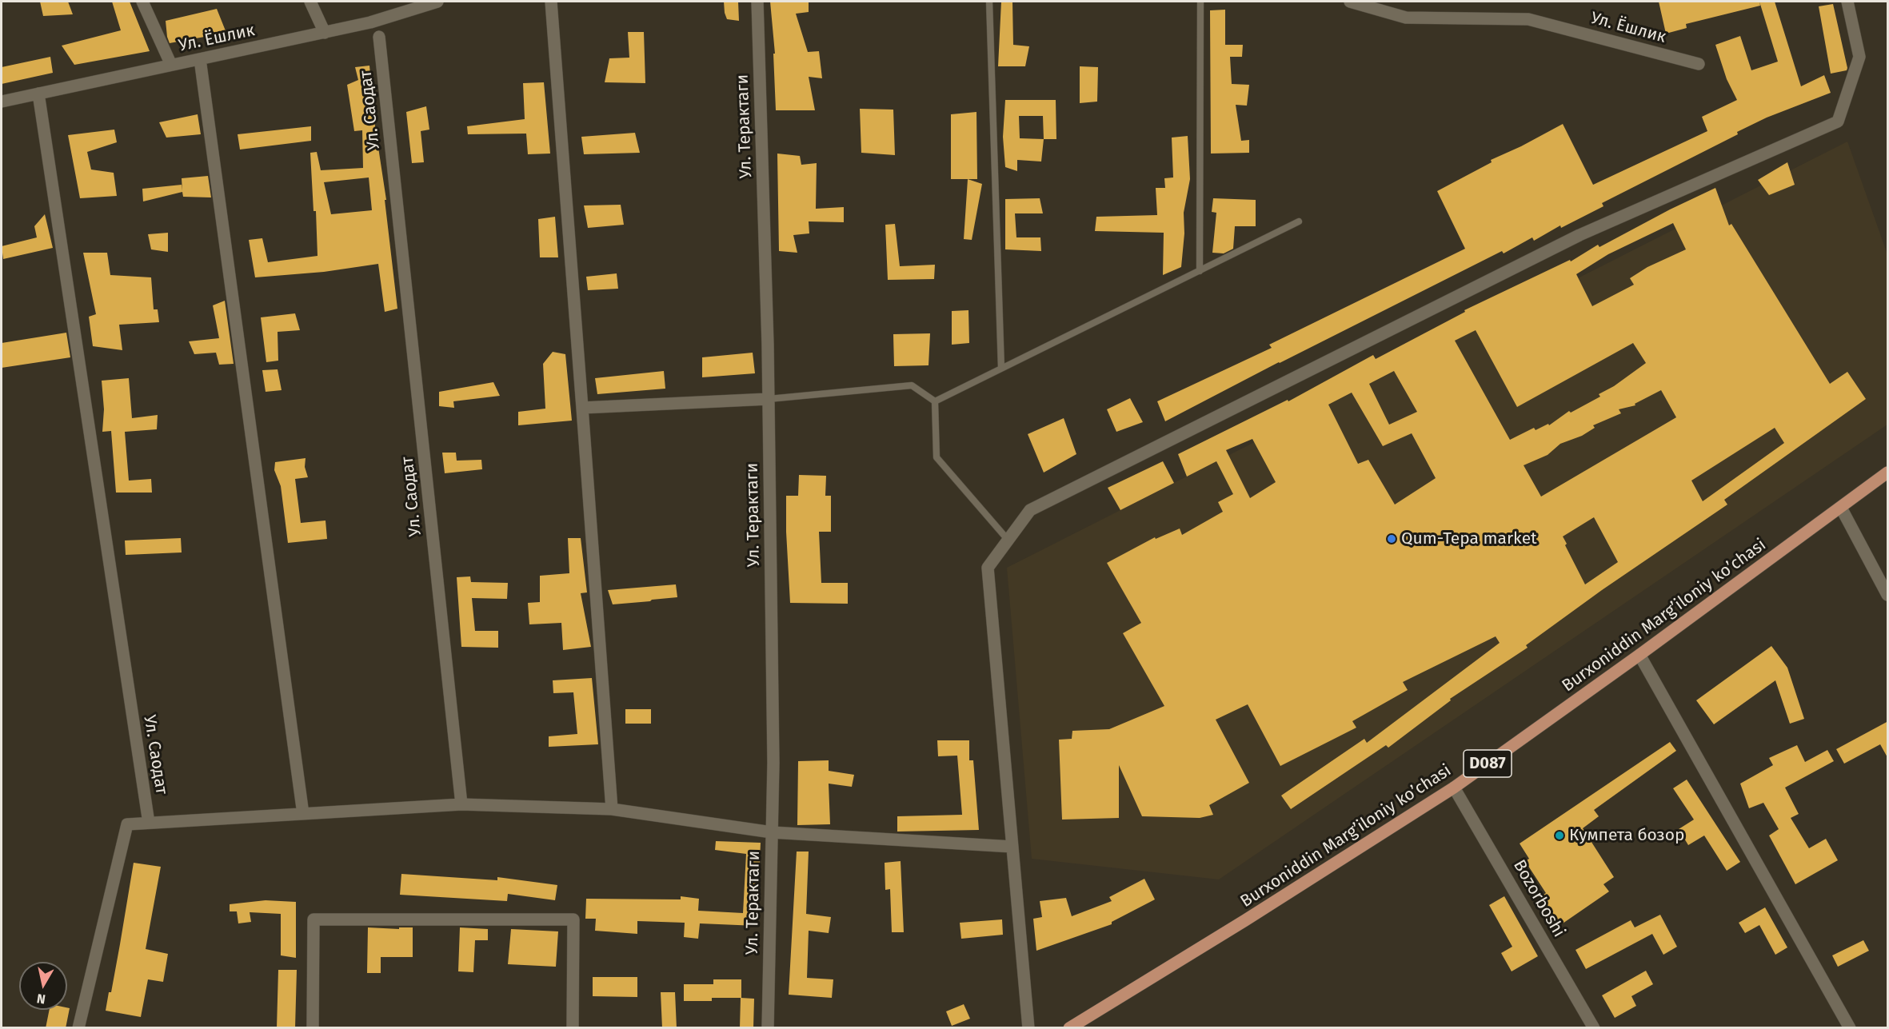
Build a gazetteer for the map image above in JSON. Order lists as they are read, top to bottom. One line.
{"streets":{"main road":["Burxoniddin Marg’iloniy ko’chasi","D087"],"street":["Ул. Ёшлик","Ул. Саодат","Ул. Терактаги","Bozorboshi"]},"crossings":[["Ул. Ёшлик","Ул. Саодат"],["Burxoniddin Marg’iloniy ko’chasi","Bozorboshi"]],"places":["Qum-Tepa market","Кумпета бозор"],"north":"bottom"}
